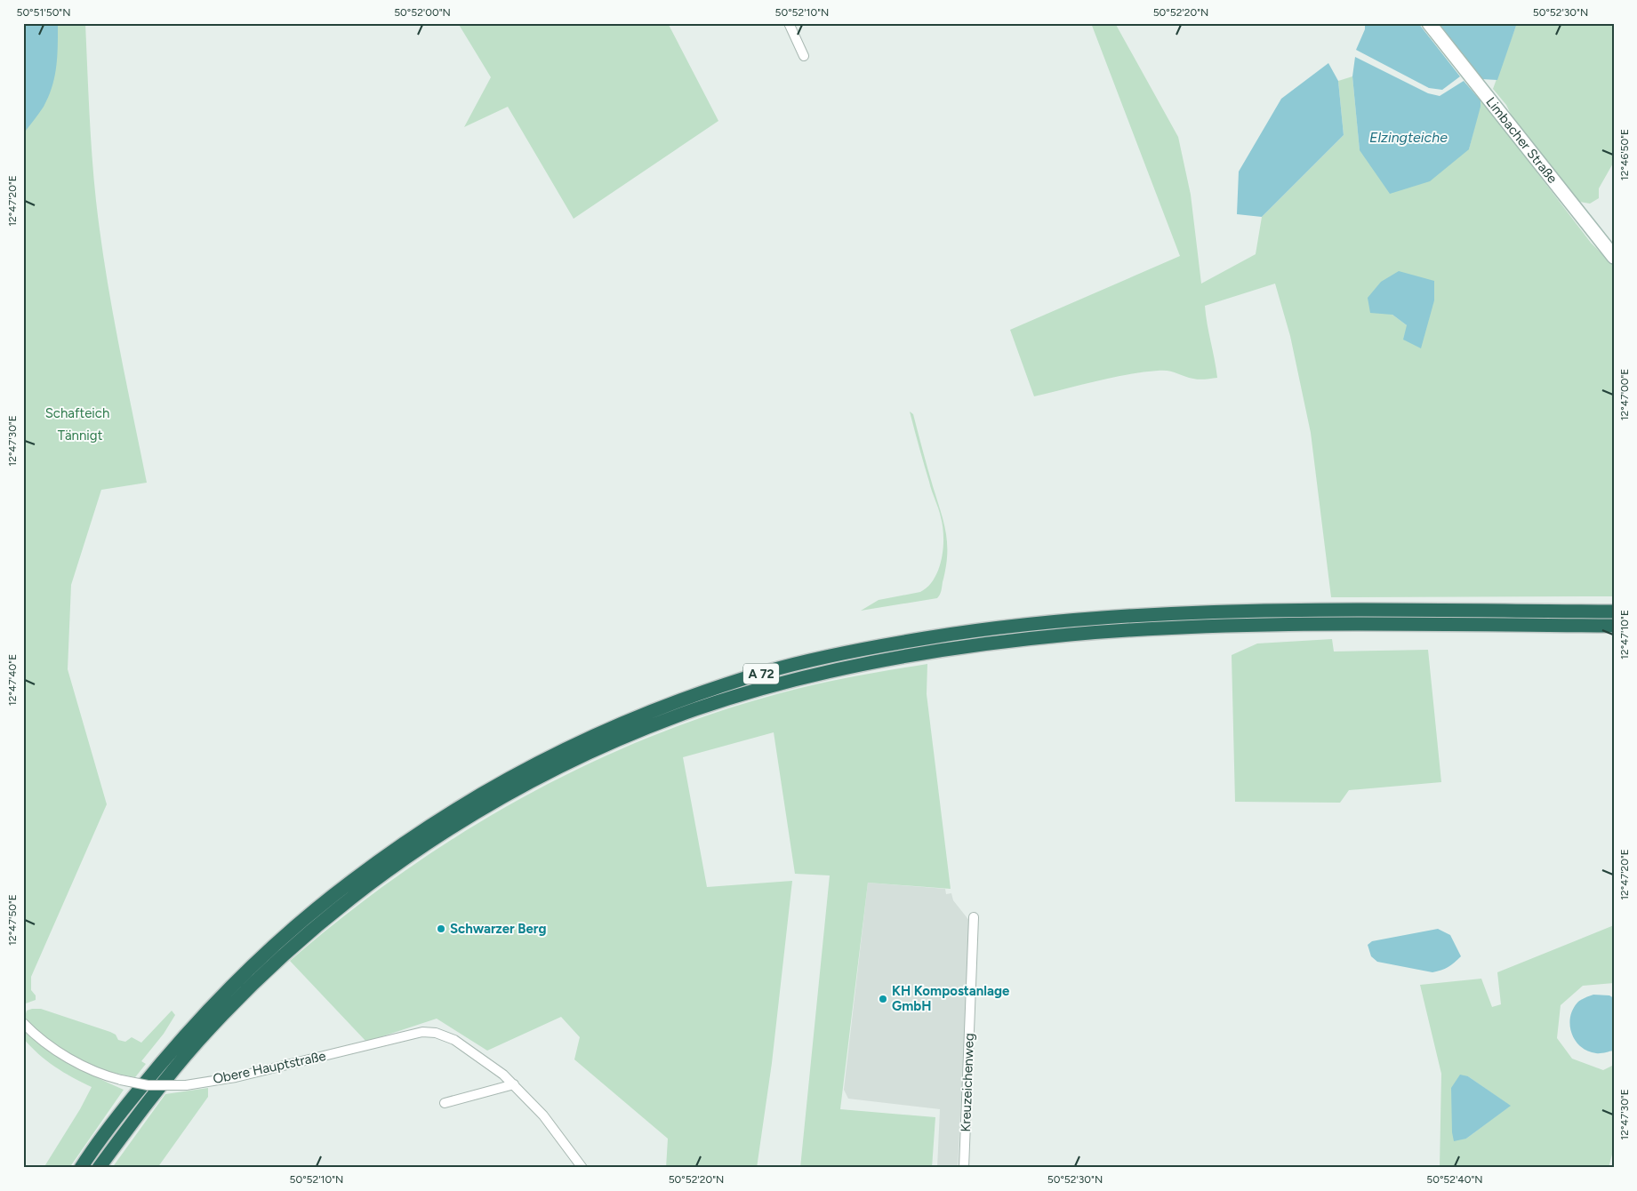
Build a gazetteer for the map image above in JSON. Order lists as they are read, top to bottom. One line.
{"streets":{"highway":["A 72"],"main road":["Limbacher Straße"],"street":["Obere Hauptstraße","Kreuzeichenweg"]},"water":["Elzingteiche"],"parks":["Schafteich","Tännigt"],"places":["Schwarzer Berg","KH Kompostanlage GmbH"],"coordinates":["50°51'50\"N","50°52'00\"N","50°52'10\"N","50°52'20\"N","50°52'30\"N","12°46'50\"E","12°47'20\"E","12°47'00\"E","12°47'30\"E","12°47'10\"E","12°47'40\"E","12°47'50\"E","50°52'40\"N"]}
